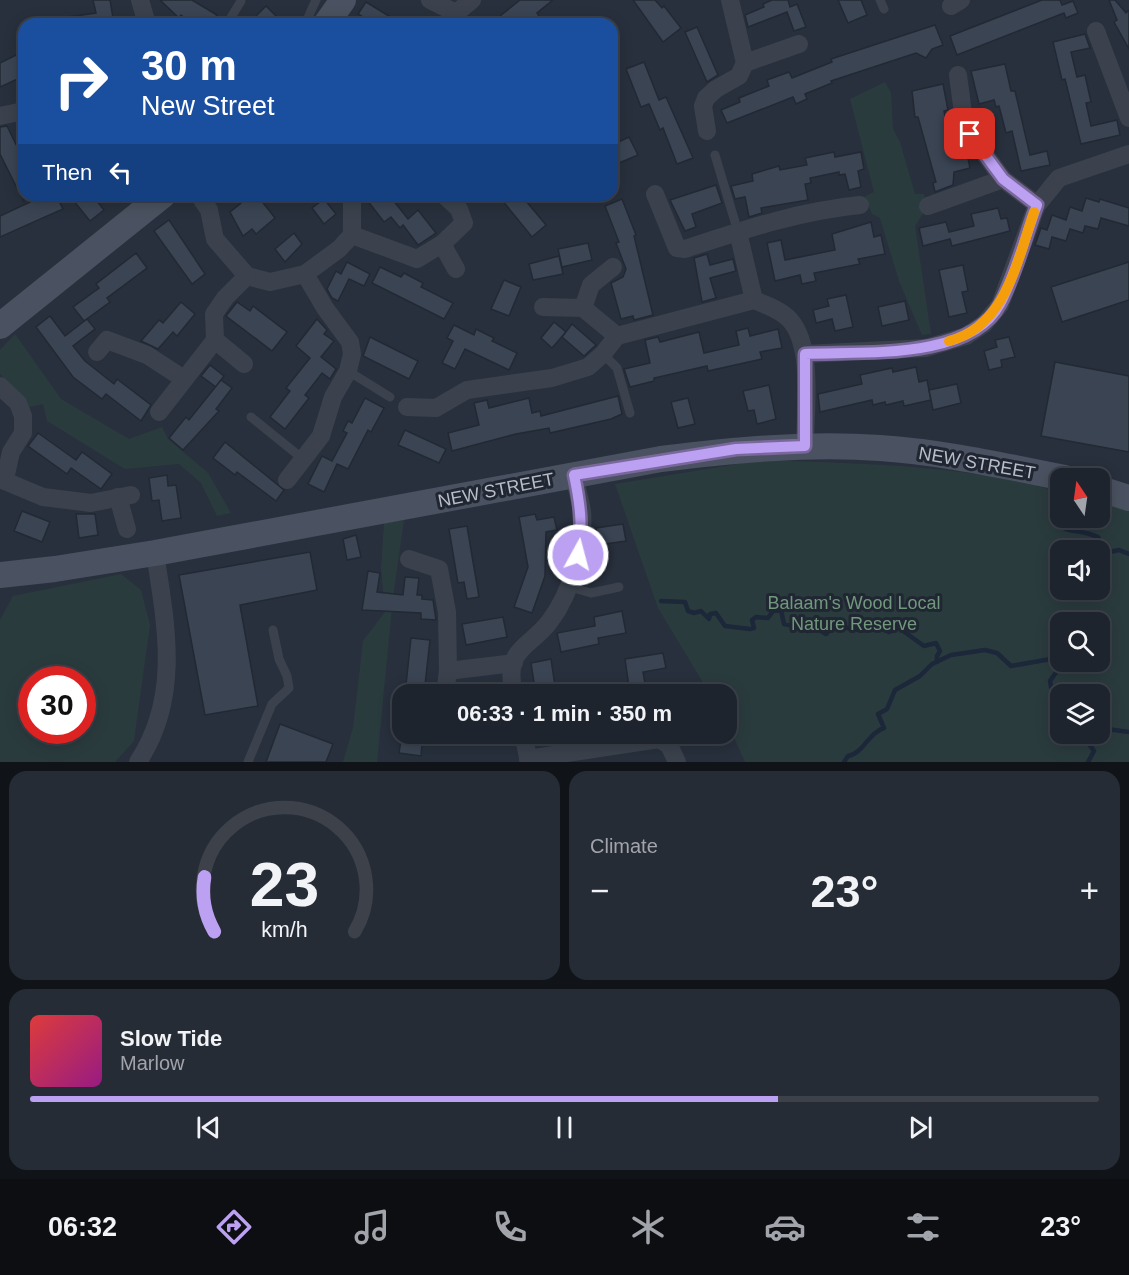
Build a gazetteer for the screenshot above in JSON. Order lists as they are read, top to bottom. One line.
{"streets":{"street":["NEW STREET"]},"parks":["Balaam's Wood Local Nature Reserve"],"north":"top","page":{"turn":["30 m","New Street"],"then":"Then","limit":"30","trip":"06:33 · 1 min · 350 m","tile":"Climate","heat":["−","23°","+"],"song":["Slow Tide","Marlow"],"tabs":["06:32","23°"],"gauge":["23","km/h"]}}
